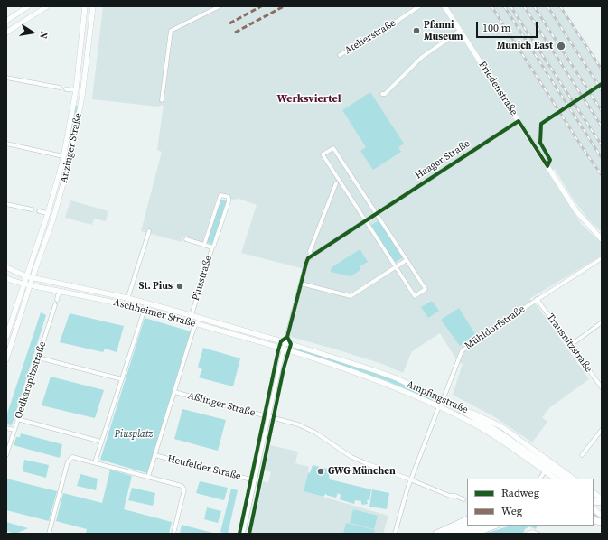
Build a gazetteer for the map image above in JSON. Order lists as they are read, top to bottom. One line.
{"streets":{"main road":["Friedenstraße","Anzinger Straße","Aschheimer Straße","Ampfingstraße"],"street":["Atelierstraße","Haager Straße","Piusstraße","Mühldorfstraße","Trausnitzstraße","Oedkarspitzstraße","Aßlinger Straße","Heufelder Straße"]},"crossings":[["Friedenstraße","Haager Straße"],["Anzinger Straße","Aschheimer Straße"],["Piusstraße","Aschheimer Straße"],["Aschheimer Straße","Ampfingstraße"],["Mühldorfstraße","Trausnitzstraße"],["Mühldorfstraße","Ampfingstraße"],["Mühldorfstraße","Aßlinger Straße"]],"districts":["Werksviertel"],"parks":["Piusplatz"],"places":["Pfanni Museum","Munich East","St. Pius","GWG München"],"legend":["Radweg","Weg"],"scale_bar":"100 m","north":"right"}
